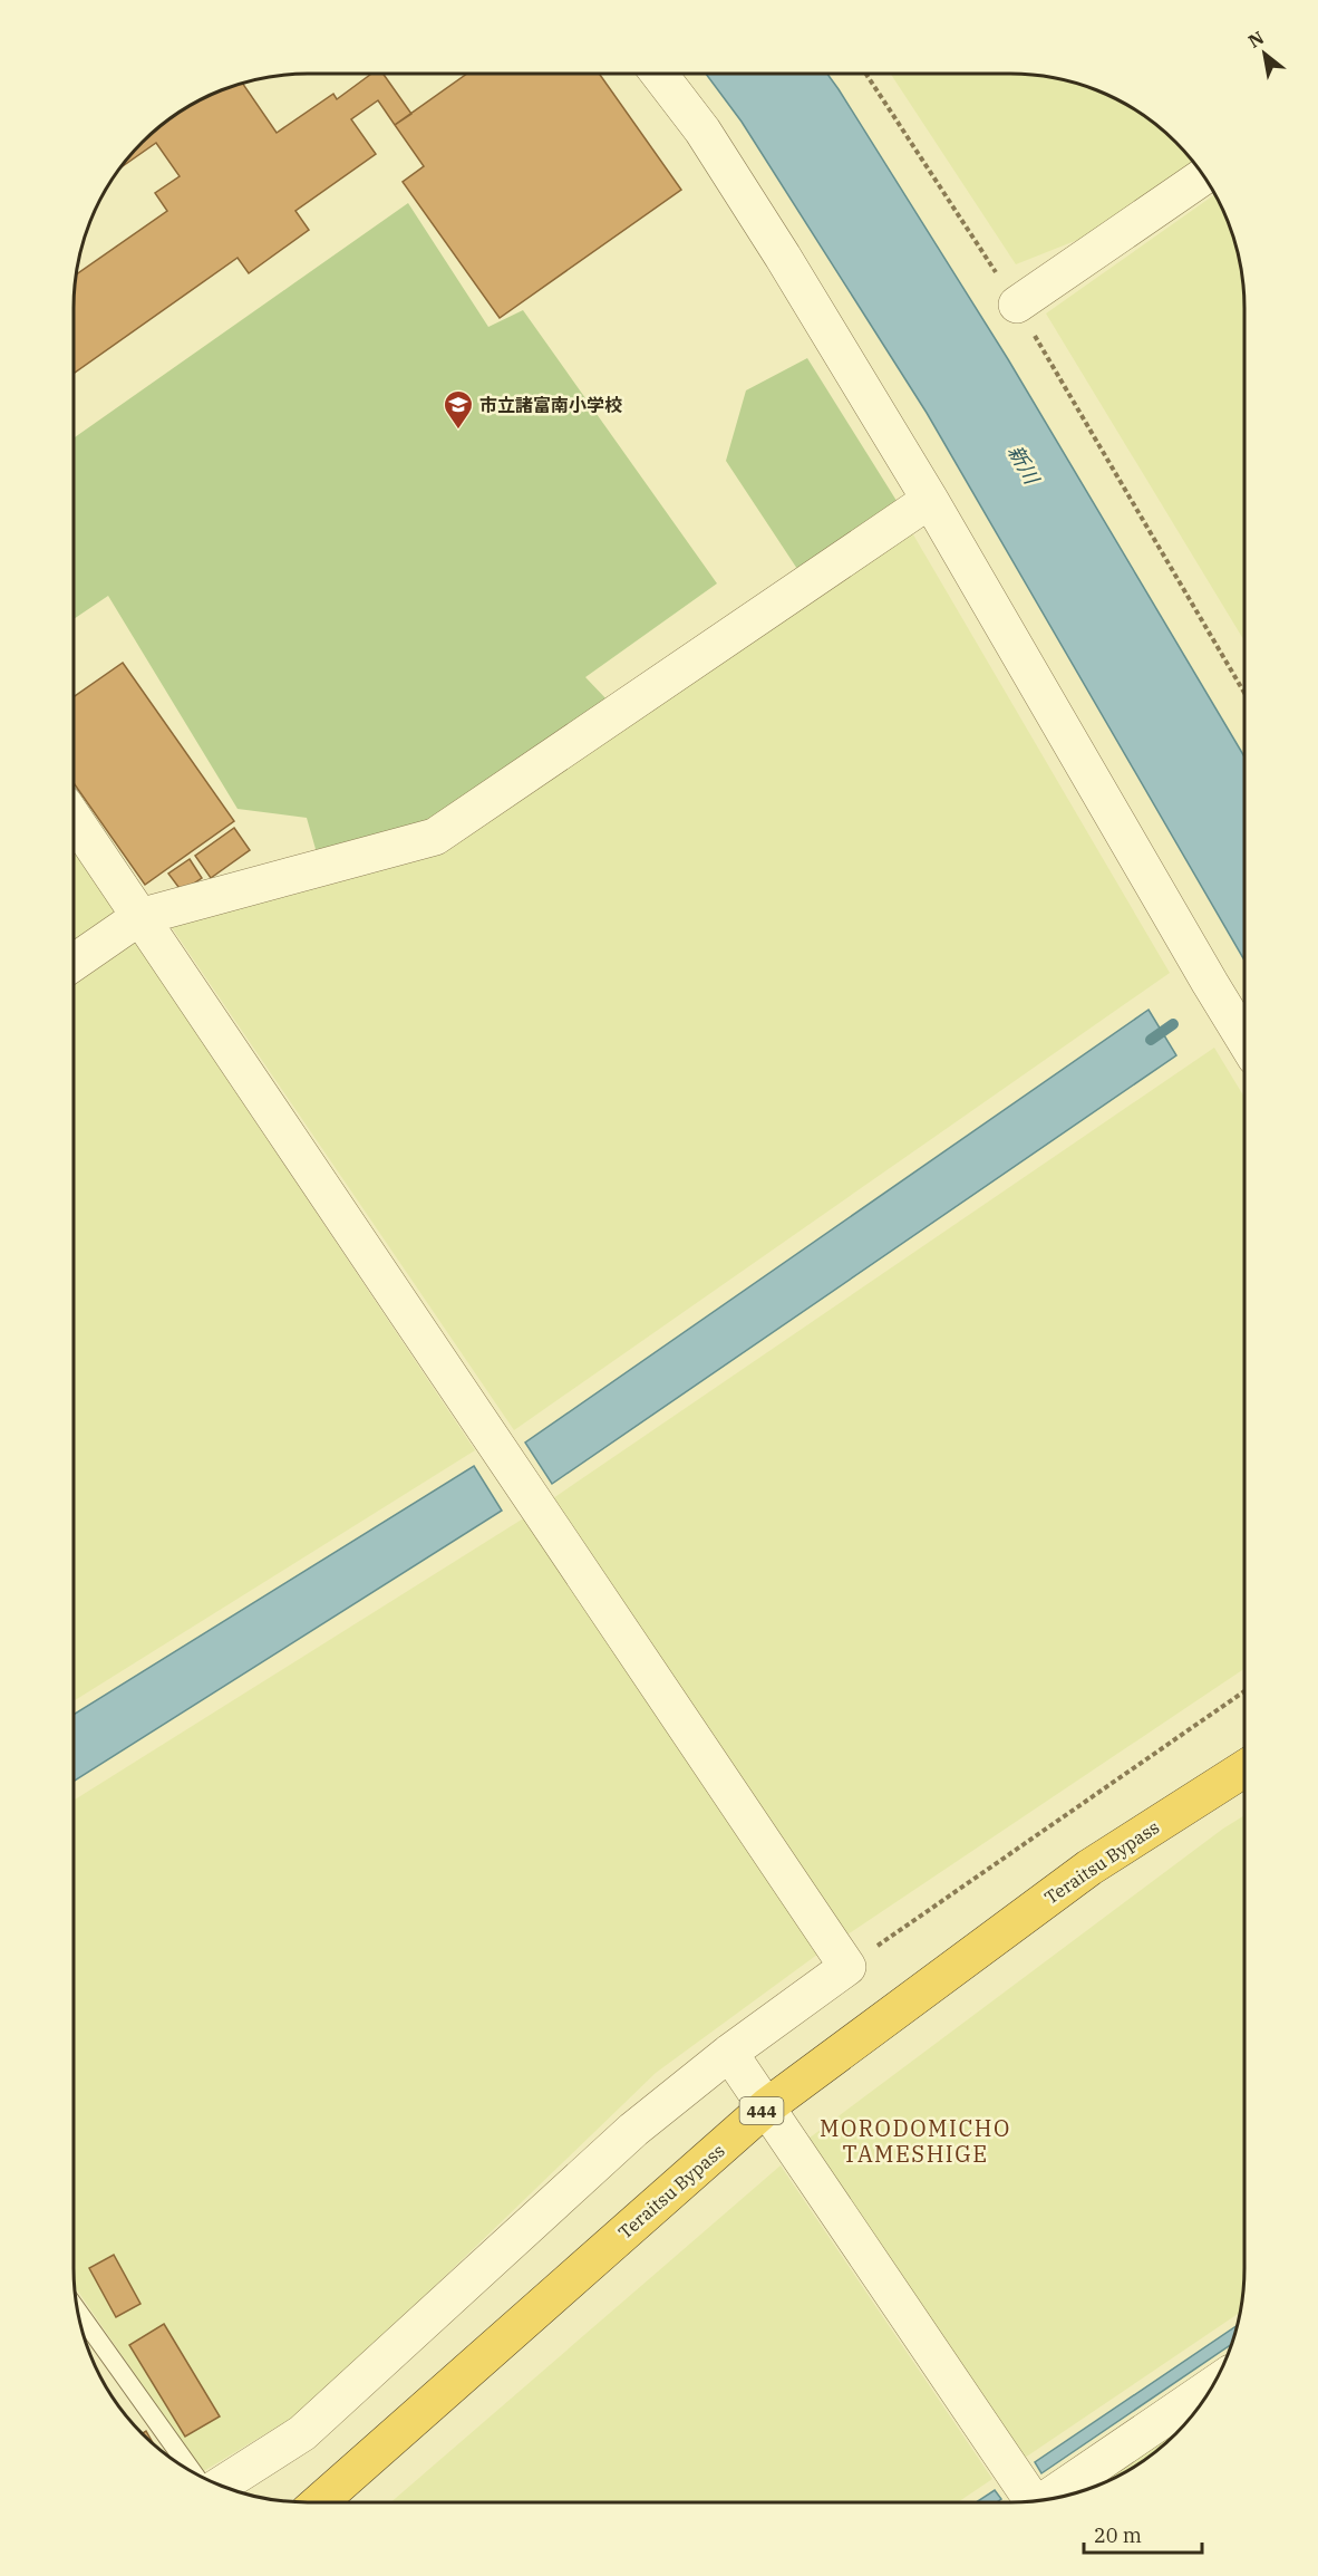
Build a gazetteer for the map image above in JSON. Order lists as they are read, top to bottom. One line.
{"streets":{"highway":["Teraitsu Bypass","444"]},"districts":["MORODOMICHO TAMESHIGE"],"water":["新川"],"places":{"school or university":["市立諸富南小学校"]},"scale_bar":"20 m","north":"top left"}
